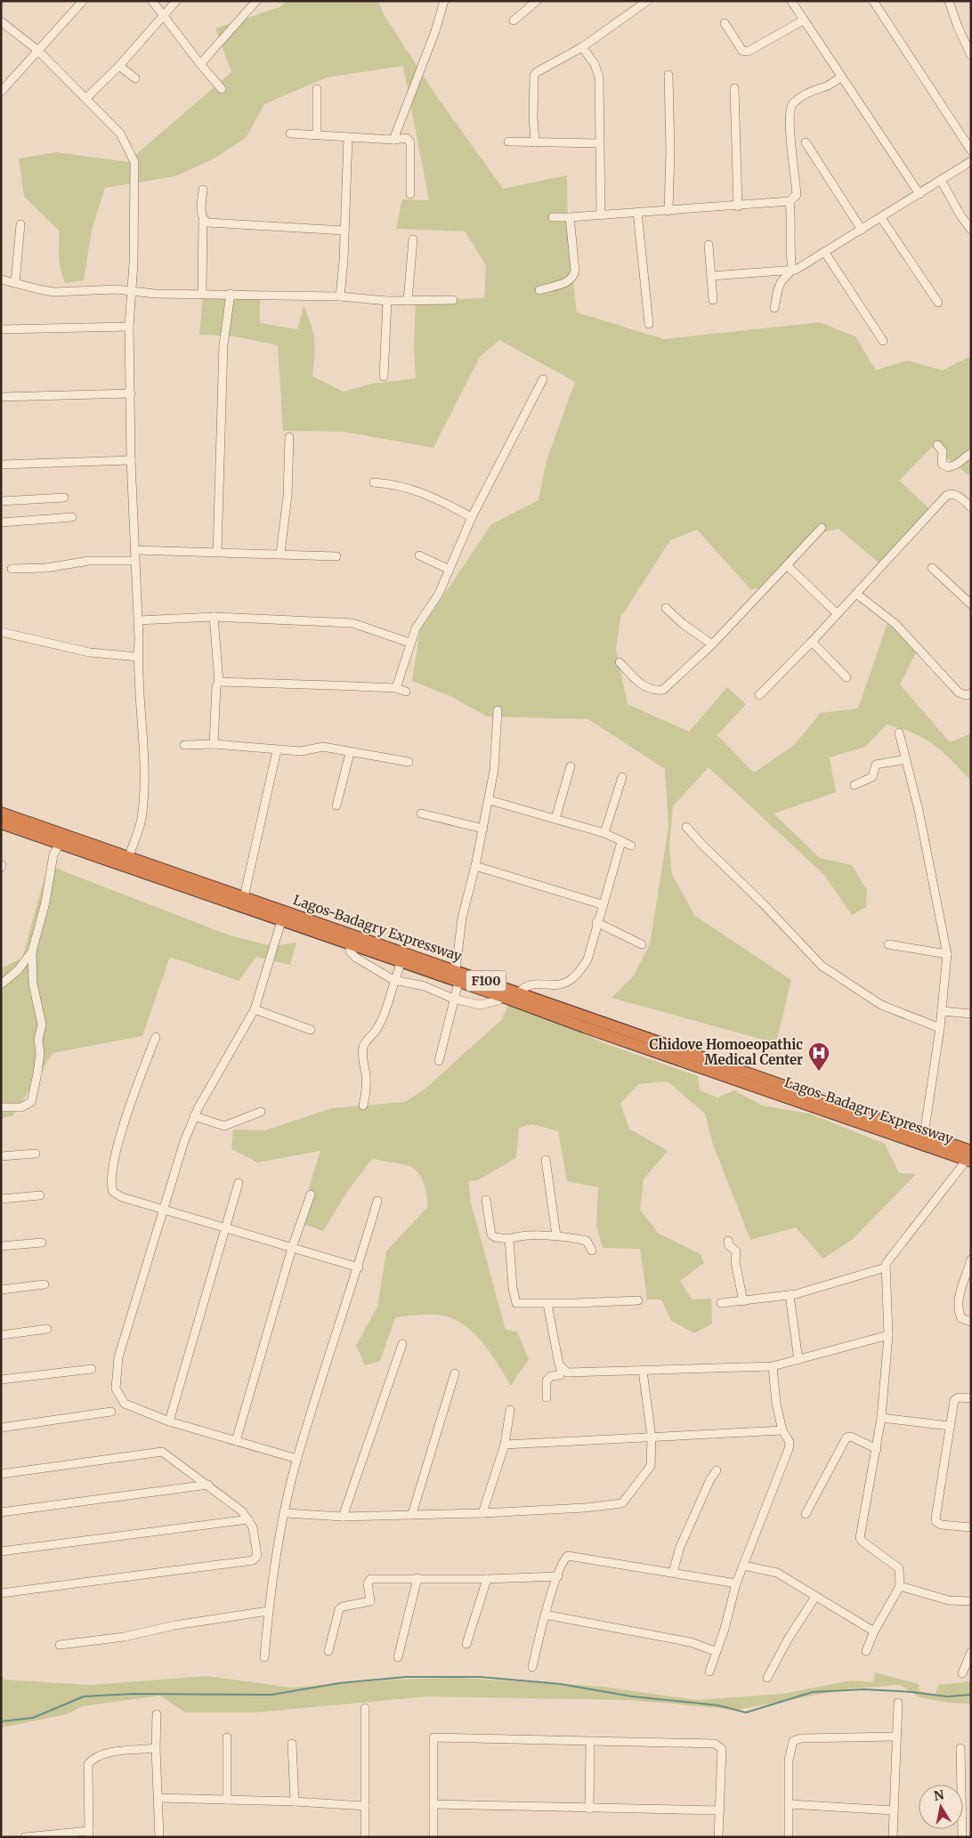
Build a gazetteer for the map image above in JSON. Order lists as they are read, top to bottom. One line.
{"streets":{"highway":["Lagos-Badagry Expressway","F100"]},"places":{"hospital":["Chidove Homoeopathic Medical Center"]},"north":"top"}
